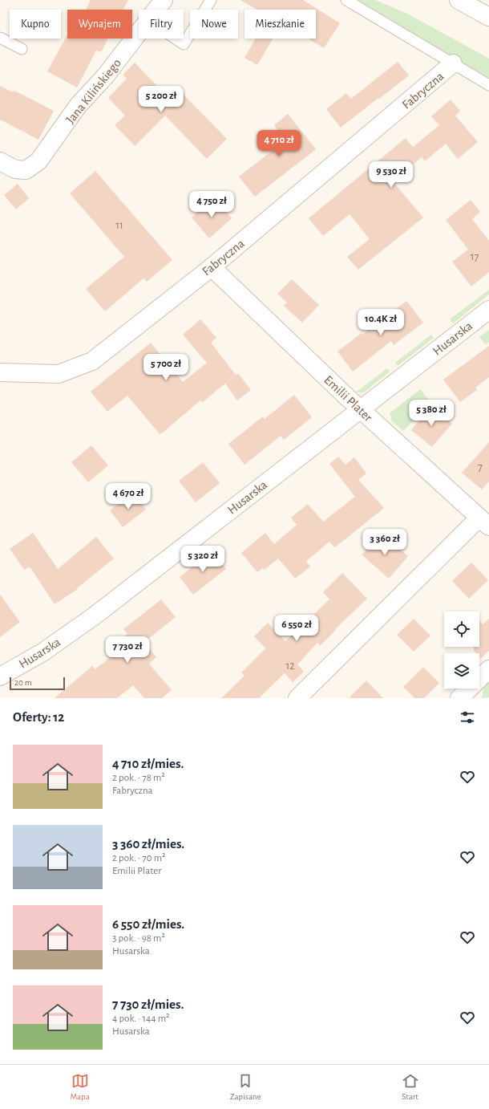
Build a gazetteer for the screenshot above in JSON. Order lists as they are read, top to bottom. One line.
{"streets":{"street":["Fabryczna","Jana Kilińskiego","Husarska","Emilii Plater"]},"crossings":[["Fabryczna","Emilii Plater"],["Husarska","Emilii Plater"]],"house_numbers":["11","17","7","12"],"scale_bar":"20 m","page":{"chip":["Kupno","Wynajem","Filtry","Nowe","Mieszkanie"],"price":["5 200 zł","4 710 zł","9 530 zł","4 750 zł","10.4K zł","5 700 zł","5 380 zł","4 670 zł","3 360 zł","5 320 zł","6 550 zł","7 730 zł"],"scale":"20 m","heading":"Oferty: 12","list":[{"name":"4 710 zł/mies.","note":"2 pok. · 78 m² · Fabryczna"},{"name":"3 360 zł/mies.","note":"2 pok. · 70 m² · Emilii Plater"},{"name":"6 550 zł/mies.","note":"3 pok. · 98 m² · Husarska"},{"name":"7 730 zł/mies.","note":"4 pok. · 144 m² · Husarska"}],"tabs":["Mapa","Zapisane","Start"]}}
